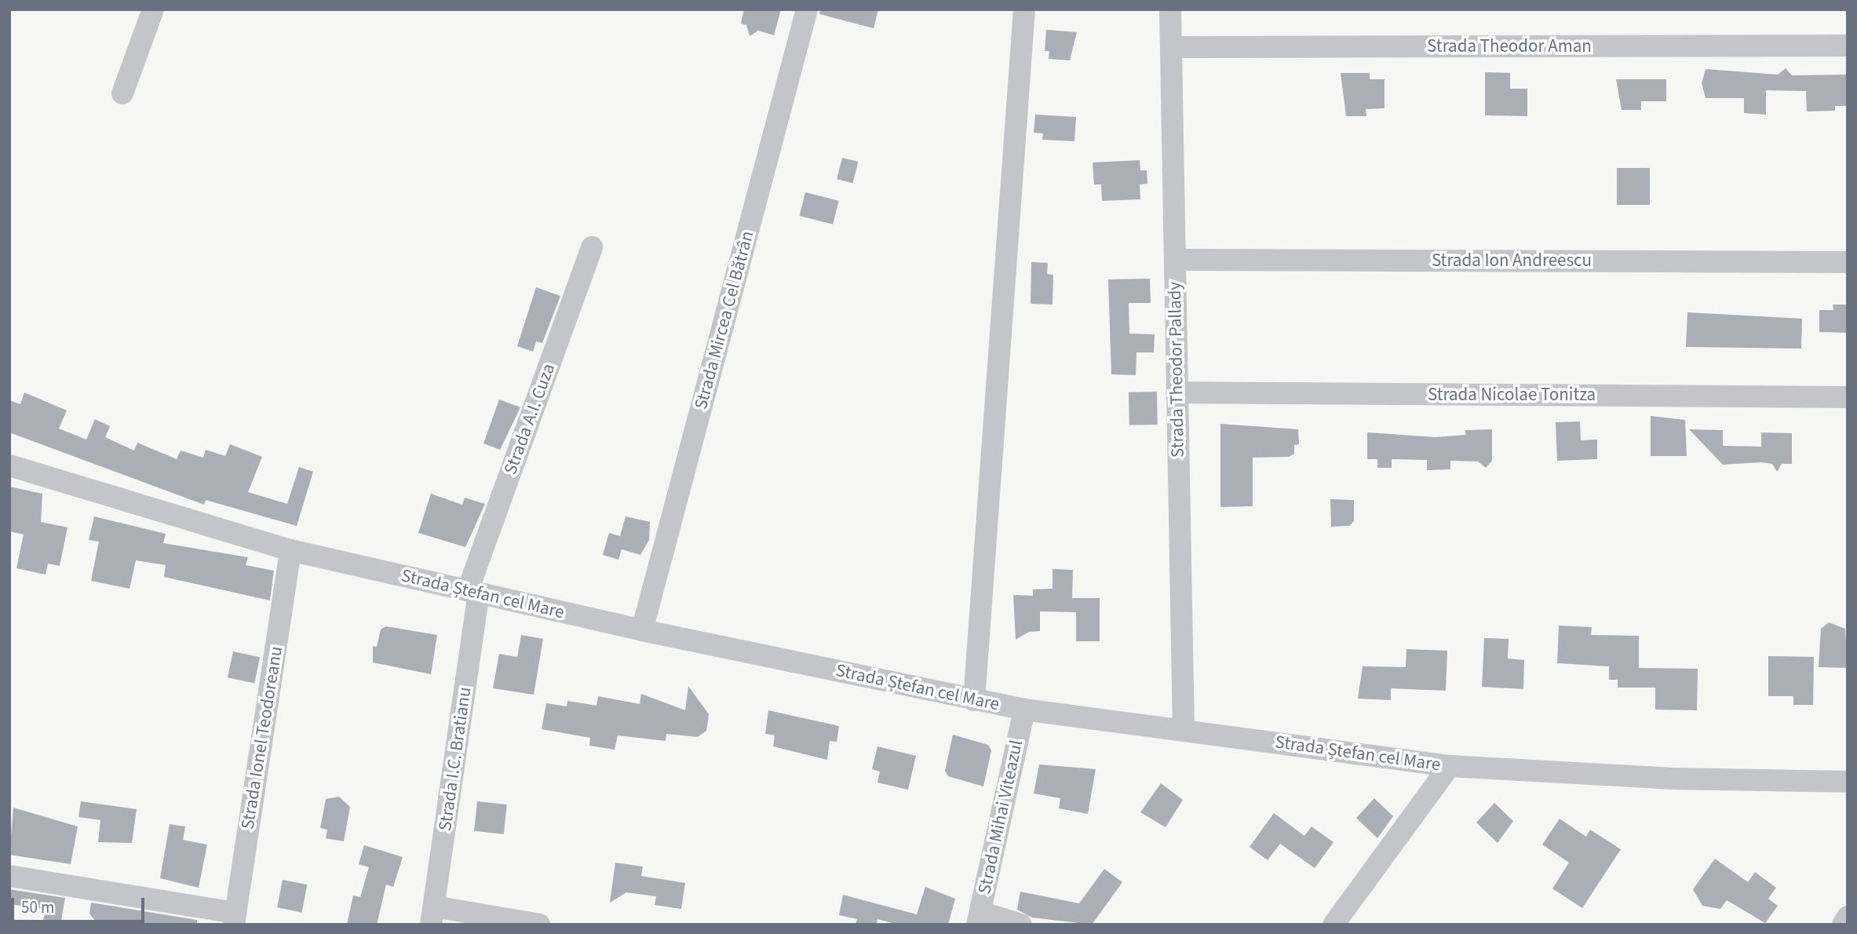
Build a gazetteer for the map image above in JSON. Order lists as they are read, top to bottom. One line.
{"streets":{"street":["Strada Theodor Aman","Strada Ion Andreescu","Strada Mircea Cel Bătrân","Strada Theodor Pallady","Strada Nicolae Tonitza","Strada A.I. Cuza","Strada Ștefan cel Mare","Strada Ionel Teodoreanu","Strada I.C. Bratianu","Strada Mihai Viteazul"]},"crossings":[["Strada Theodor Aman","Strada Theodor Pallady"],["Strada Ion Andreescu","Strada Theodor Pallady"],["Strada Mircea Cel Bătrân","Strada Ștefan cel Mare"],["Strada Theodor Pallady","Strada Nicolae Tonitza"],["Strada Theodor Pallady","Strada Ștefan cel Mare"],["Strada A.I. Cuza","Strada Ștefan cel Mare"],["Strada A.I. Cuza","Strada I.C. Bratianu"],["Strada Ștefan cel Mare","Strada Ionel Teodoreanu"],["Strada Ștefan cel Mare","Strada I.C. Bratianu"],["Strada Ștefan cel Mare","Strada Mihai Viteazul"]],"scale_bar":"50 m"}
